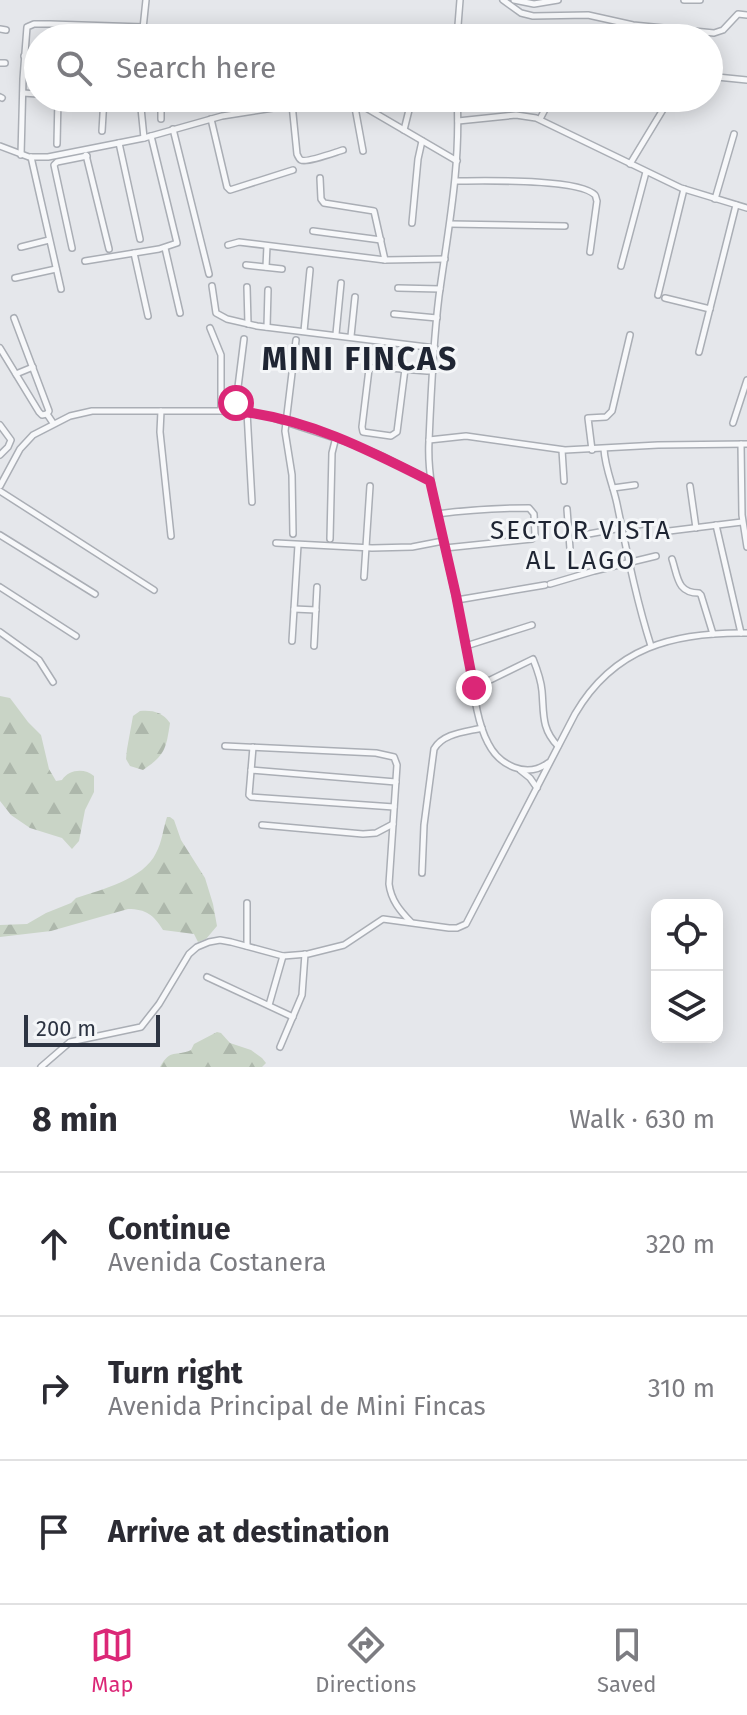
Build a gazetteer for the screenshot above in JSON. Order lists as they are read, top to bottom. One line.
{"districts":["MINI FINCAS","SECTOR VISTA AL LAGO"],"scale_bar":"200 m","page":{"search":"Search here","scale":"200 m","heading":["8 min","Walk · 630 m"],"list":[["Continue","Avenida Costanera","320 m"],["Turn right","Avenida Principal de Mini Fincas","310 m"],"Arrive at destination"],"nav":["Map","Directions","Saved"]}}
